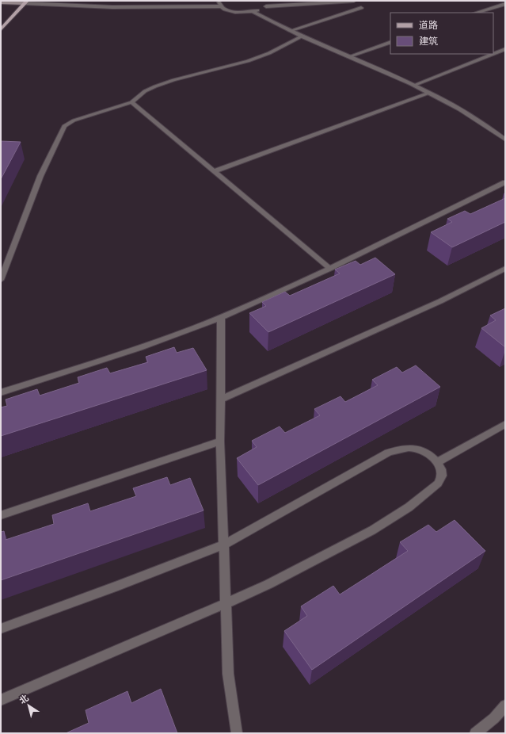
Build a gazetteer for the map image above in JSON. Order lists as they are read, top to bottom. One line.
{"legend":["道路","建筑"],"north":"top left"}
